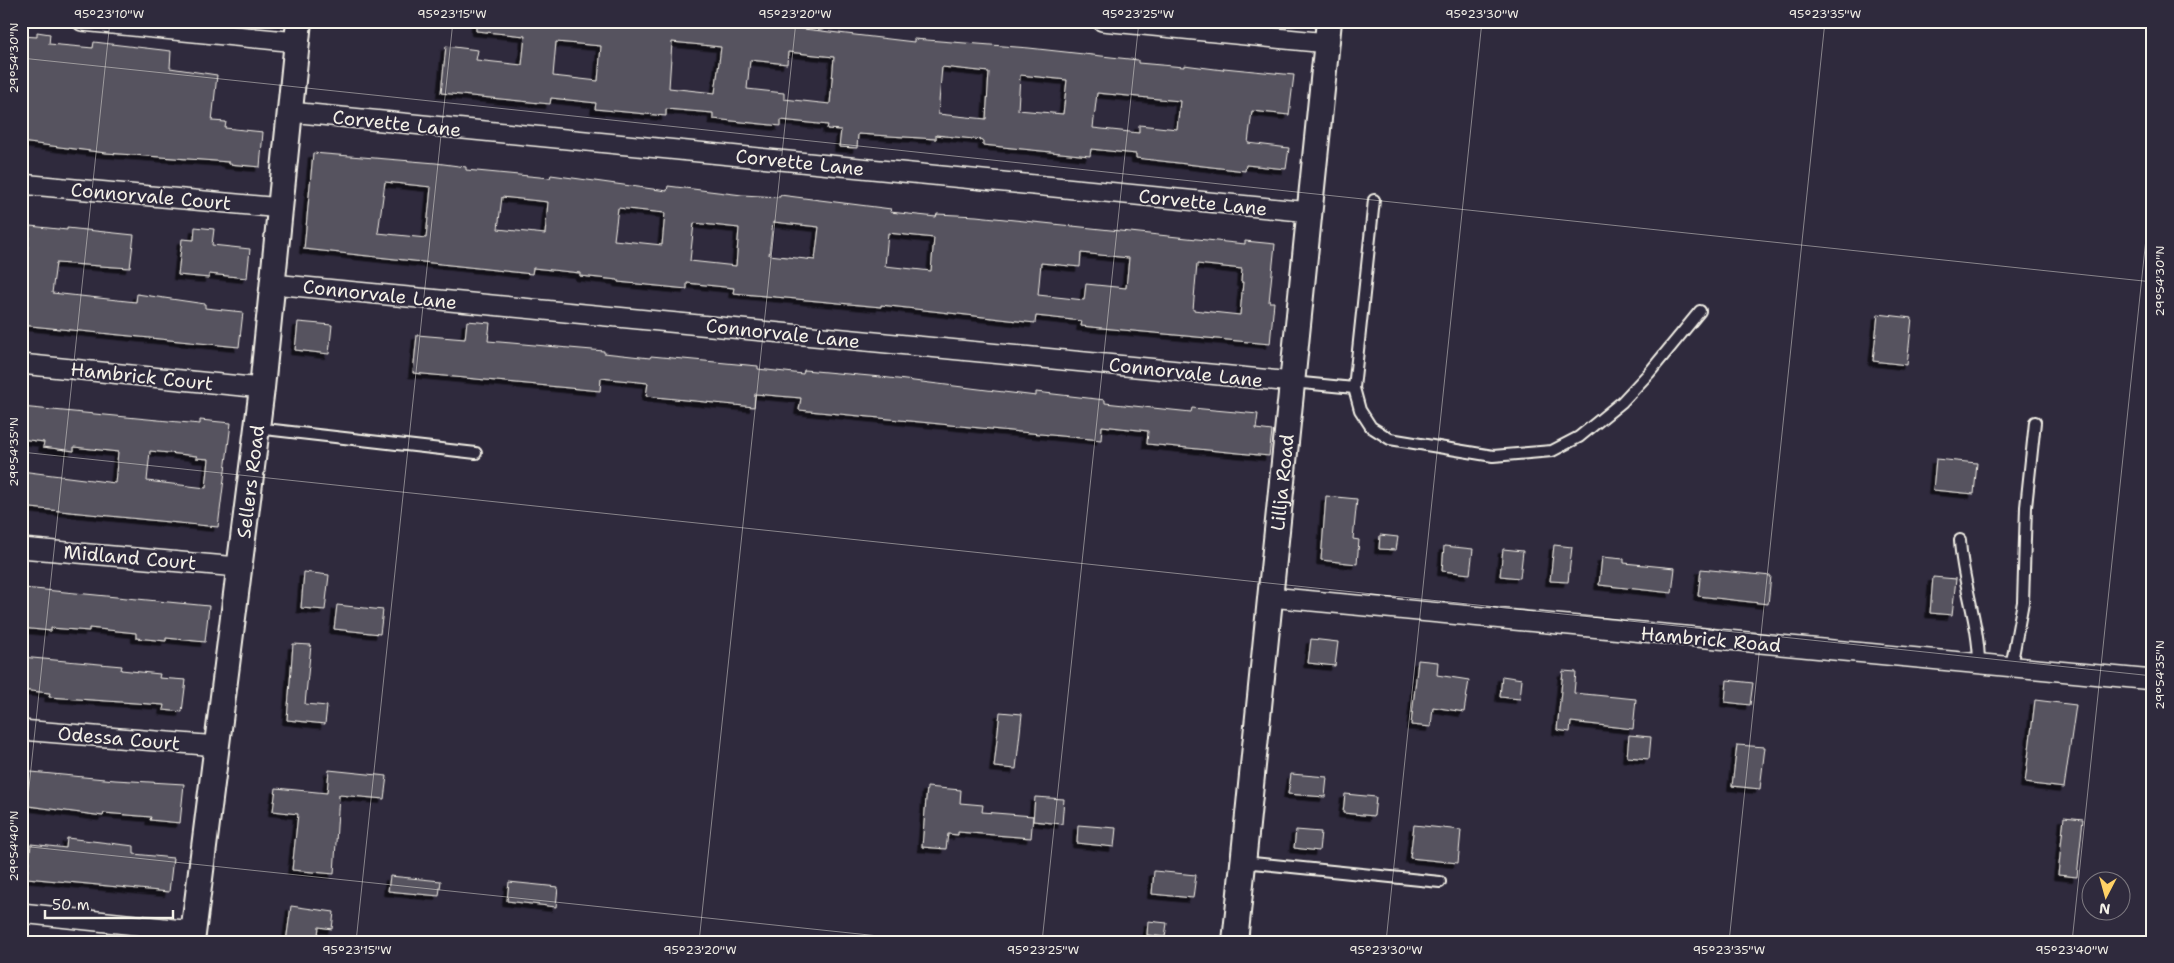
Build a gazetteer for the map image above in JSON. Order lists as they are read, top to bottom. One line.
{"streets":{"street":["Corvette Lane","Connorvale Court","Connorvale Lane","Hambrick Court","Lillja Road","Sellers Road","Midland Court","Hambrick Road","Odessa Court"]},"crossings":[["Corvette Lane","Lillja Road"],["Corvette Lane","Sellers Road"],["Connorvale Court","Sellers Road"],["Connorvale Lane","Lillja Road"],["Connorvale Lane","Sellers Road"],["Hambrick Court","Sellers Road"],["Lillja Road","Hambrick Road"],["Sellers Road","Midland Court"],["Sellers Road","Odessa Court"]],"scale_bar":"50 m","north":"bottom","coordinates":["95°23'10\"W","95°23'15\"W","95°23'20\"W","95°23'25\"W","95°23'30\"W","95°23'35\"W","29°54'30\"N","29°54'35\"N","29°54'40\"N","95°23'40\"W"]}
